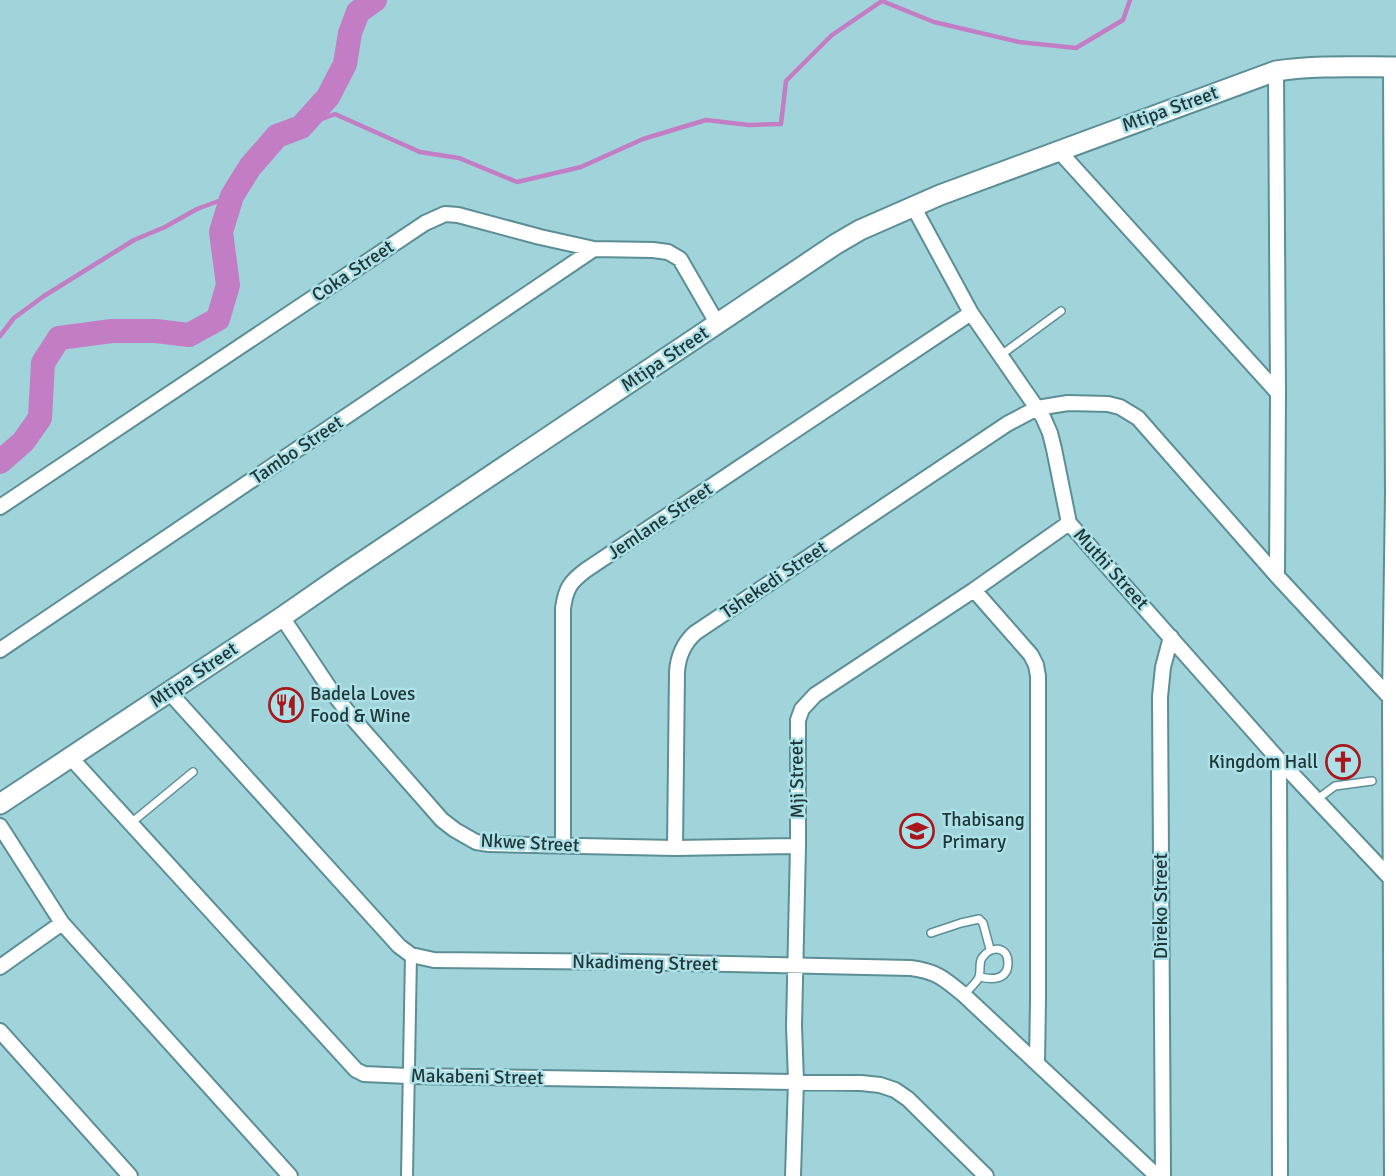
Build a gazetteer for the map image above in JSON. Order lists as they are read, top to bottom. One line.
{"streets":{"street":["Mtipa Street","Coka Street","Tambo Street","Jemlane Street","Muthi Street","Tshekedi Street","Mji Street","Nkwe Street","Direko Street","Nkadimeng Street","Makabeni Street"]},"crossings":[["Mtipa Street","Coka Street"],["Mtipa Street","Muthi Street"],["Mtipa Street","Nkwe Street"],["Mtipa Street","Makabeni Street"],["Coka Street","Tambo Street"],["Jemlane Street","Muthi Street"],["Jemlane Street","Nkwe Street"],["Muthi Street","Tshekedi Street"],["Muthi Street","Mji Street"],["Muthi Street","Direko Street"],["Tshekedi Street","Nkwe Street"],["Mji Street","Nkwe Street"],["Mji Street","Nkadimeng Street"],["Mji Street","Makabeni Street"]],"places":{"restaurant":["Badela Loves Food & Wine"],"church":["Kingdom Hall"],"school or university":["Thabisang Primary"]}}
